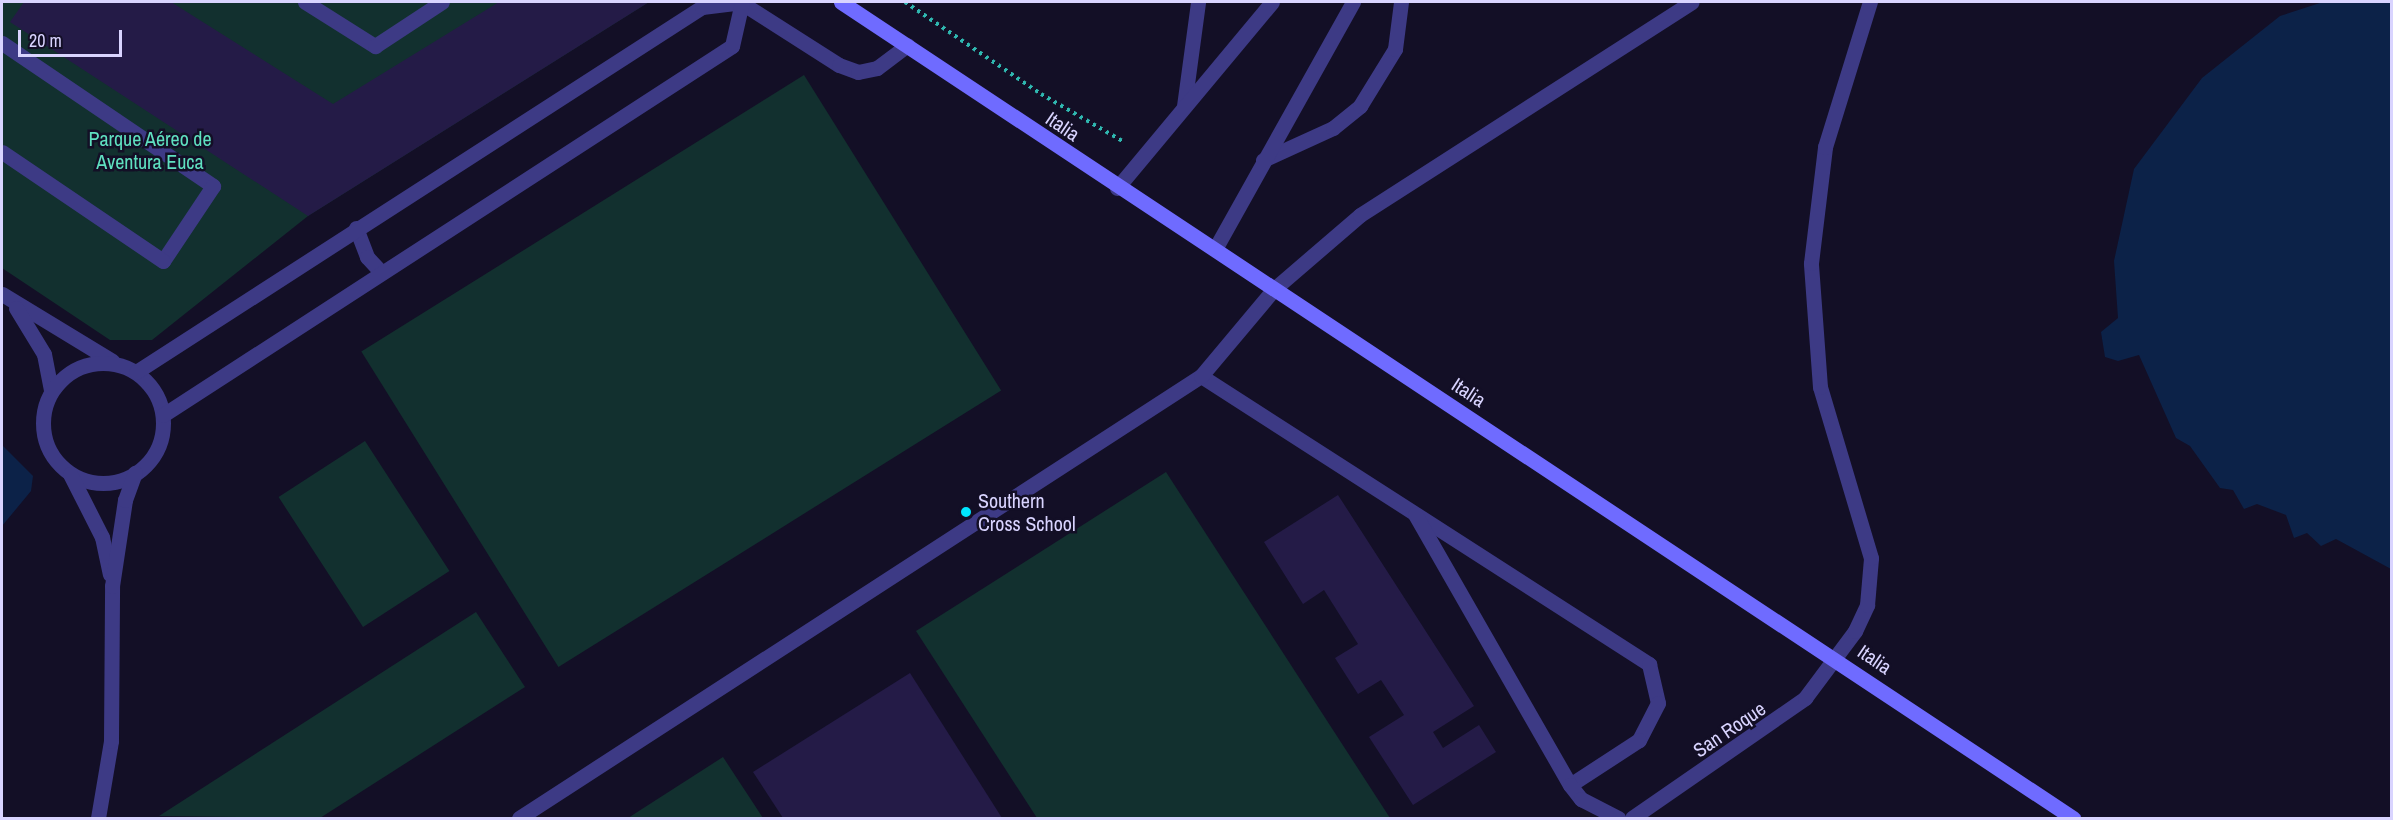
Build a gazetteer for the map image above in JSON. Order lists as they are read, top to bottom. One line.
{"streets":{"street":["Italia","San Roque"]},"crossings":[["Italia","San Roque"]],"parks":["Parque Aéreo de Aventura Euca"],"places":["Southern Cross School"],"scale_bar":"20 m"}
